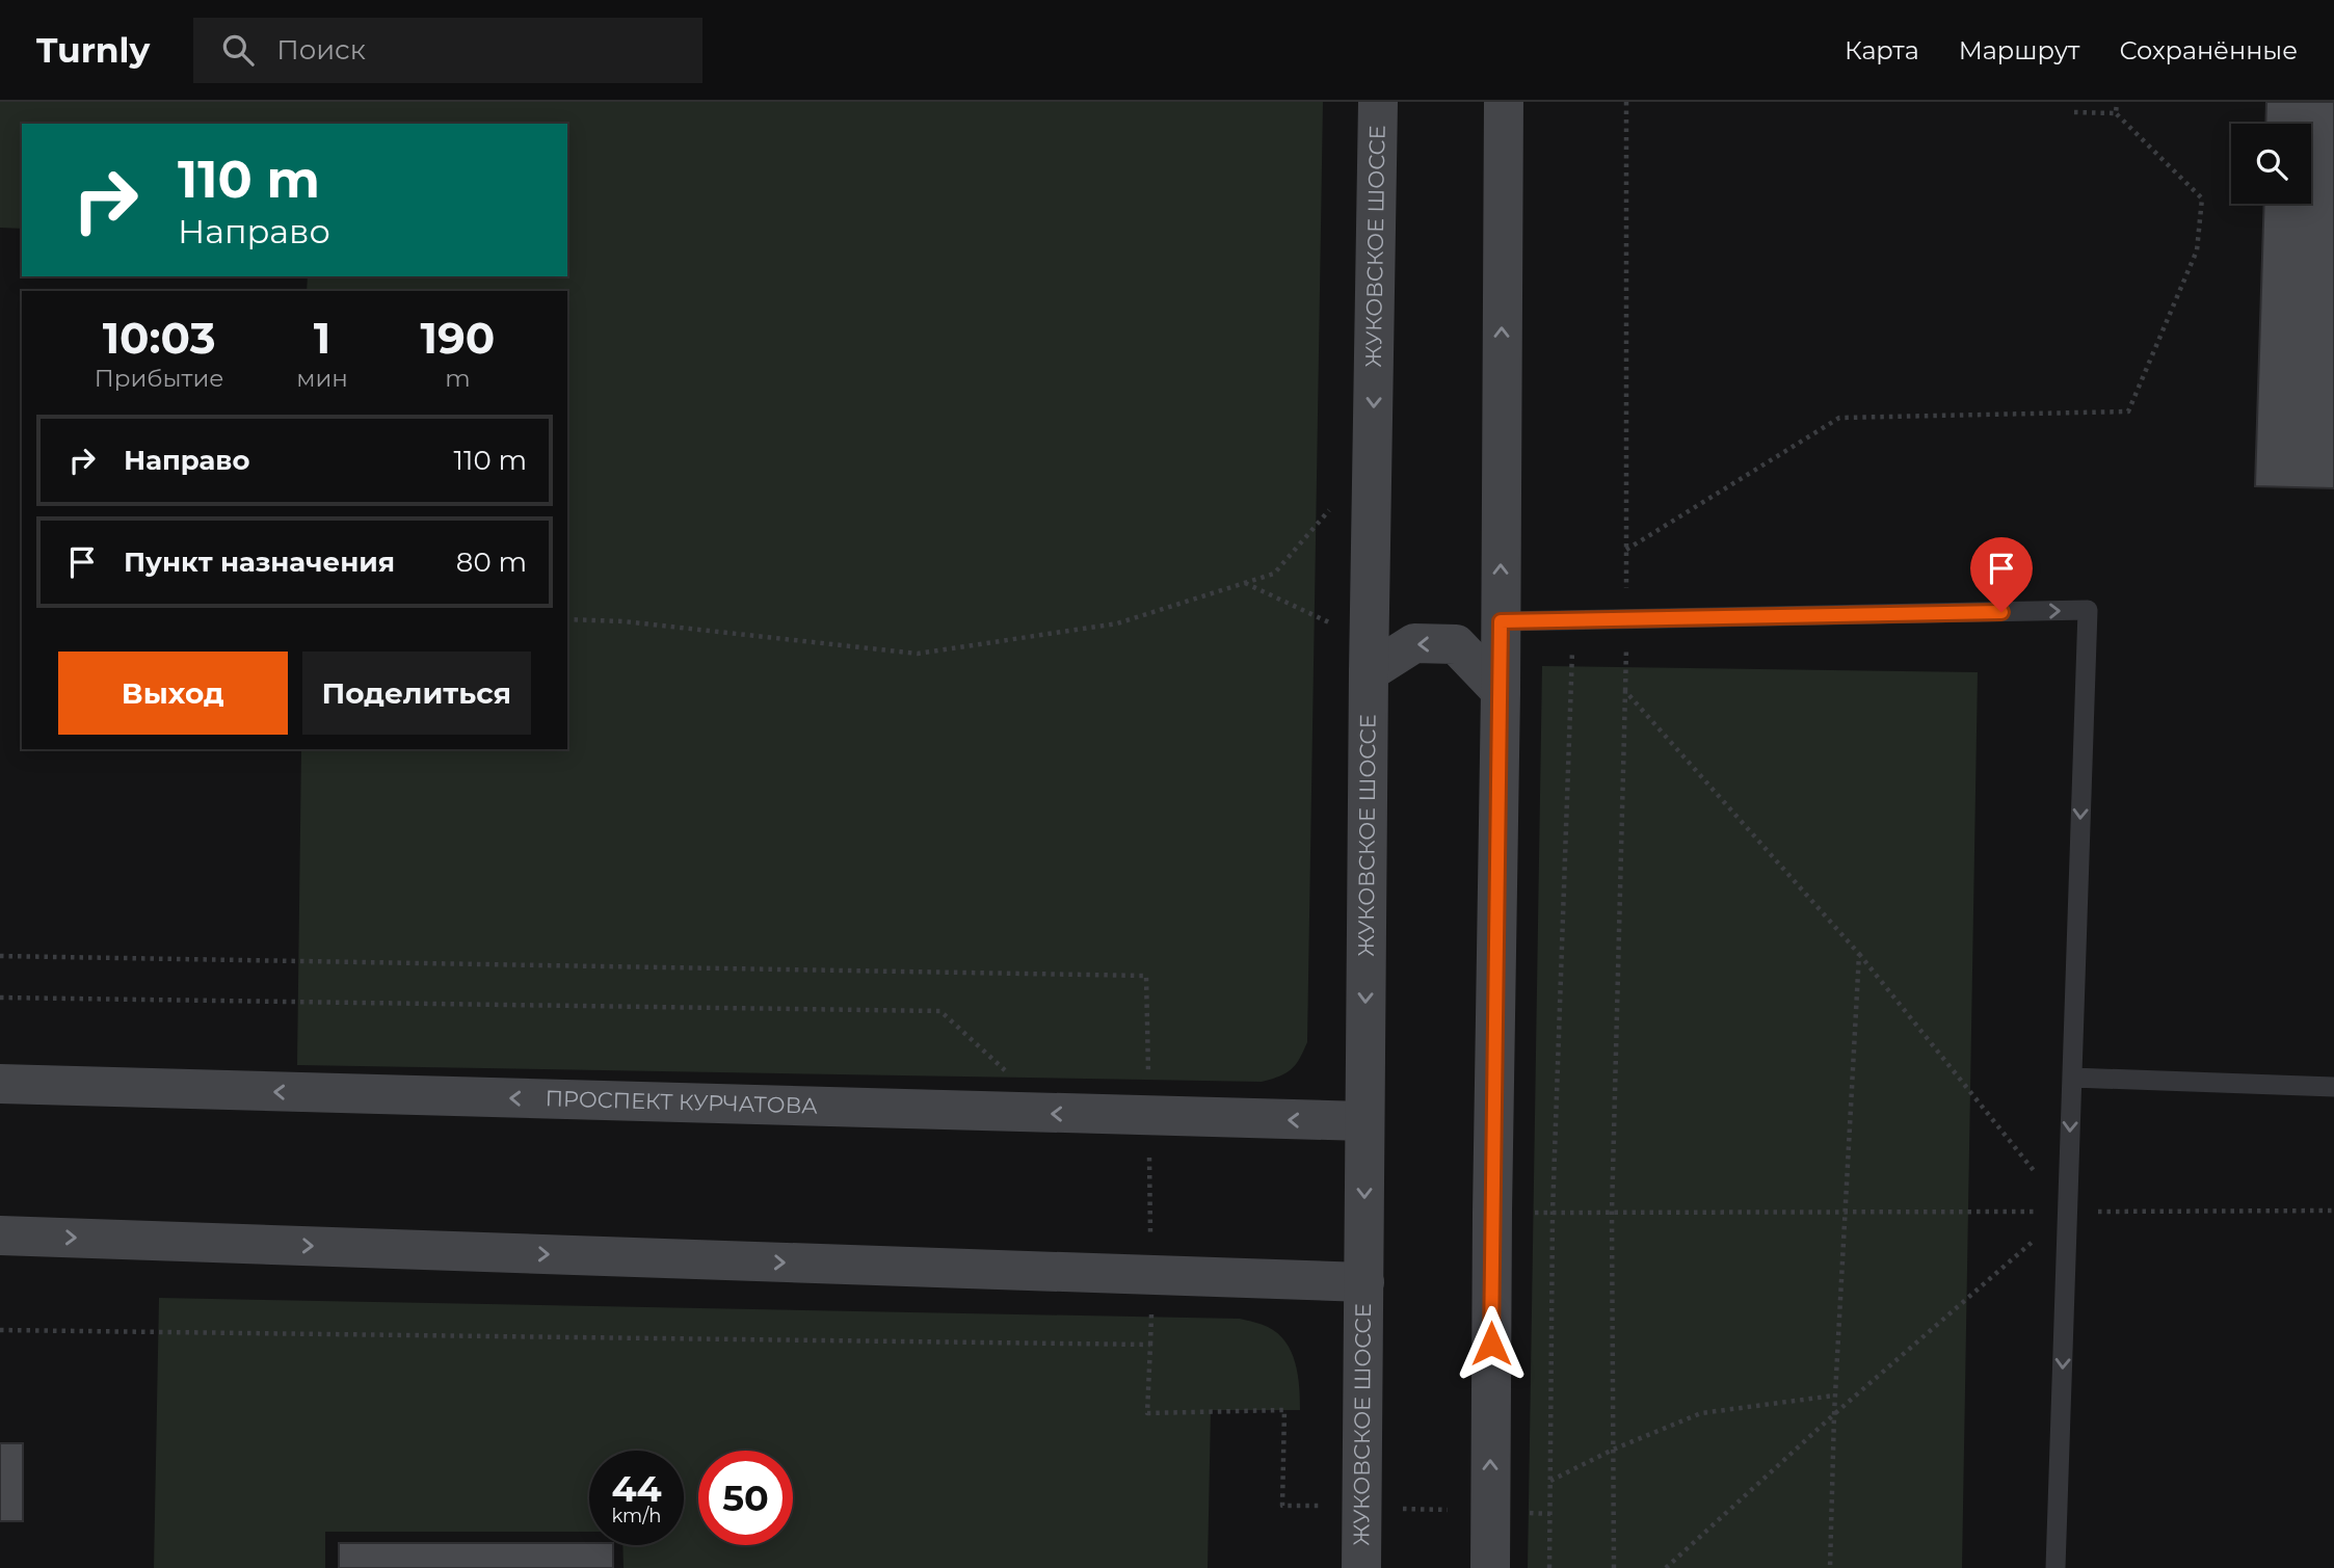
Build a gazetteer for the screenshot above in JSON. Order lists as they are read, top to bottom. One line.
{"streets":{"main road":["ЖУКОВСКОЕ ШОССЕ","ПРОСПЕКТ КУРЧАТОВА"]},"crossings":[["ЖУКОВСКОЕ ШОССЕ","ПРОСПЕКТ КУРЧАТОВА"]],"page":{"header":"Turnly","search":"Поиск","nav":["Карта","Маршрут","Сохранённые"],"turn":["110 m","Направо"],"eta":["10:03","Прибытие","1","мин","190","m"],"list":[{"name":"Направо","value":"110 m"},{"name":"Пункт назначения","value":"80 m"}],"buttons":["Выход","Поделиться"],"speed":"44 km/h","limit":"50"}}
